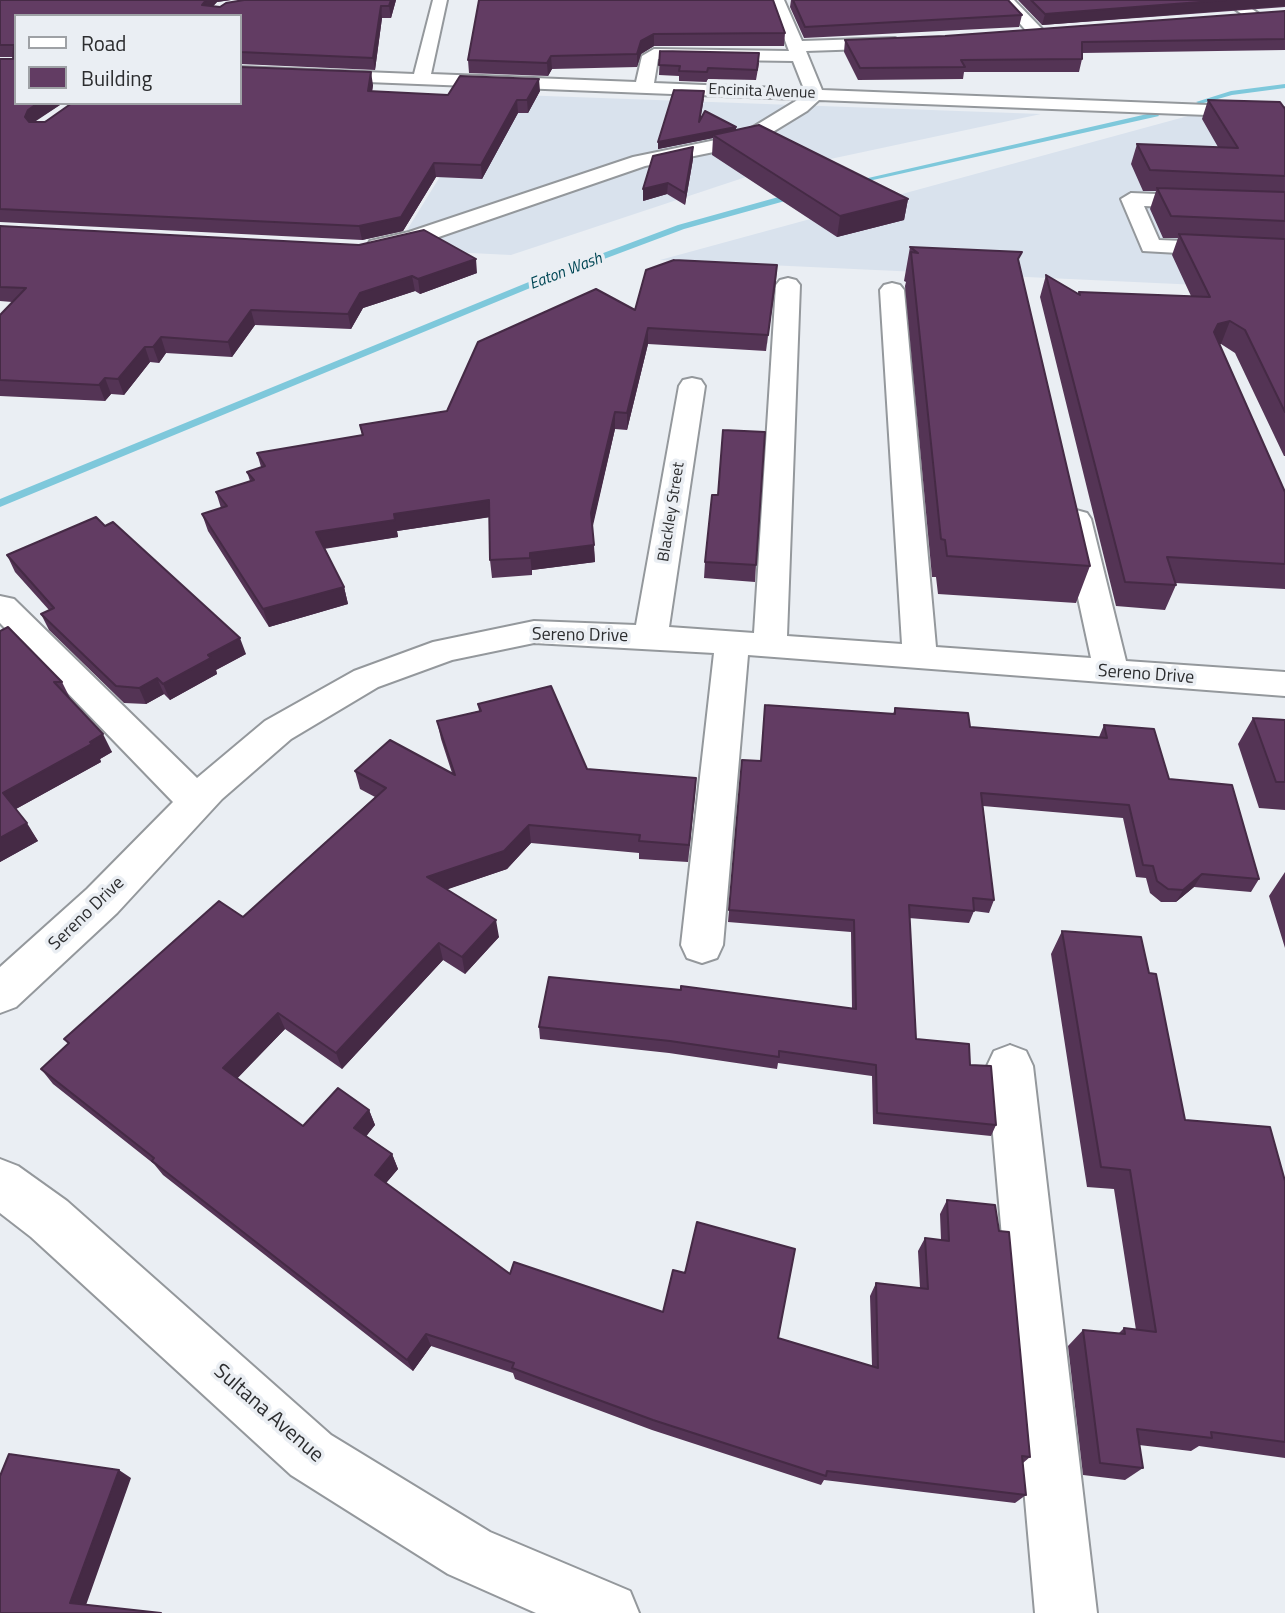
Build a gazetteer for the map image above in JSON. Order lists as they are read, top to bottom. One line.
{"streets":{"street":["Encinita Avenue","Blackley Street","Sereno Drive","Sultana Avenue"]},"crossings":[["Blackley Street","Sereno Drive"]],"water":["Eaton Wash"],"legend":["Road","Building"]}
